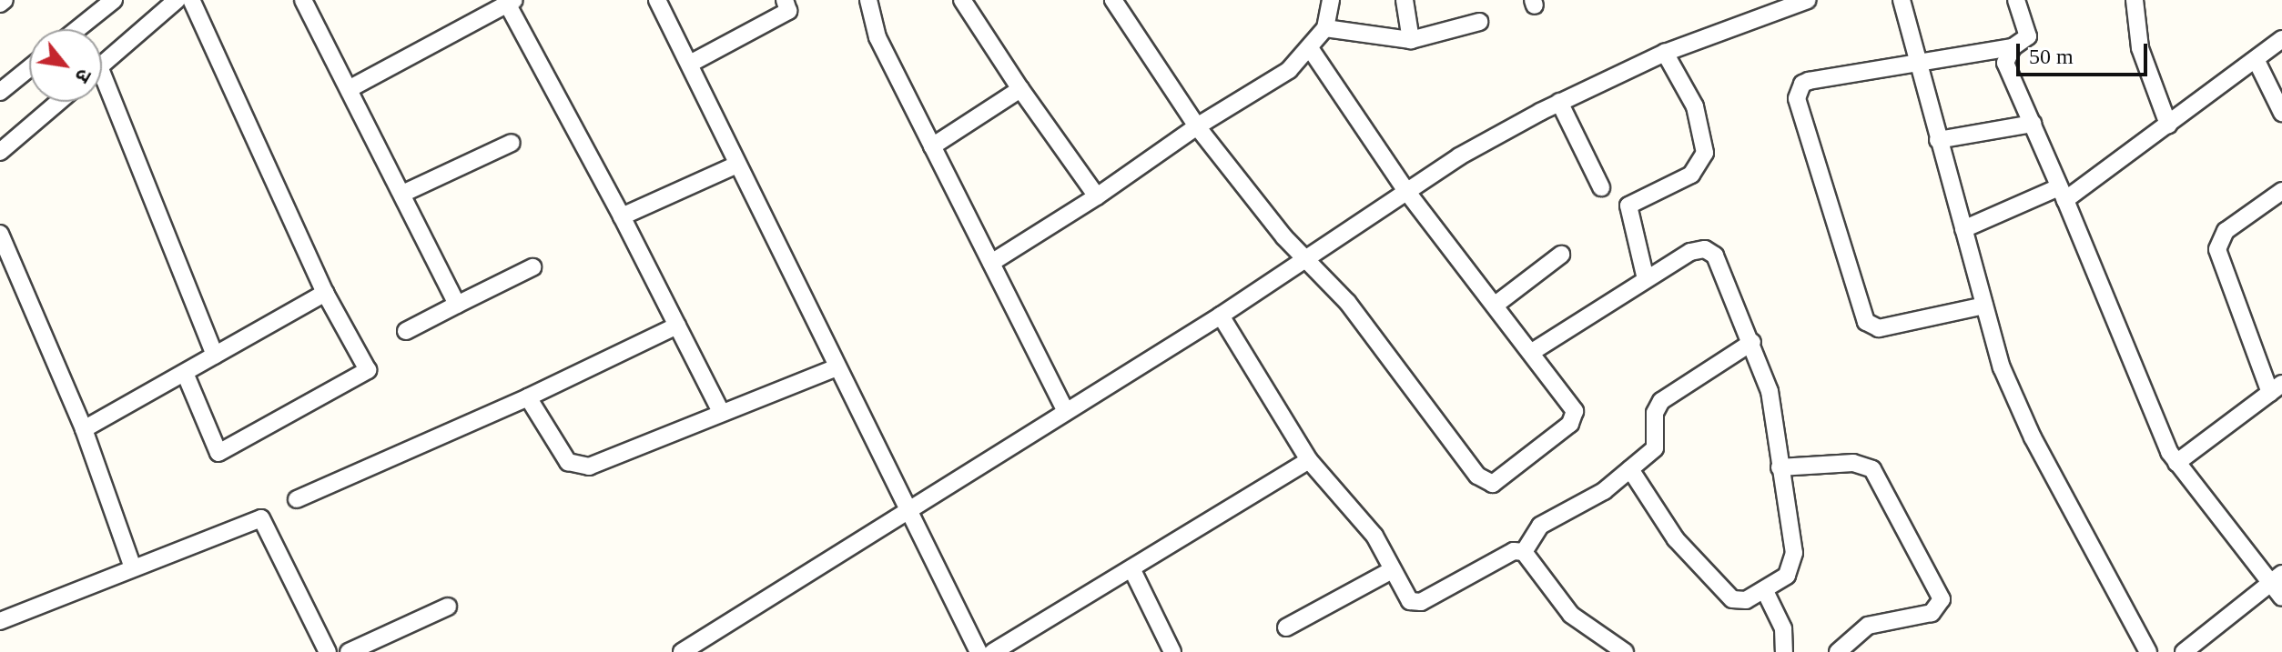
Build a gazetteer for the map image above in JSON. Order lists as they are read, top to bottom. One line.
{"scale_bar":"50 m","north":"bottom right"}
